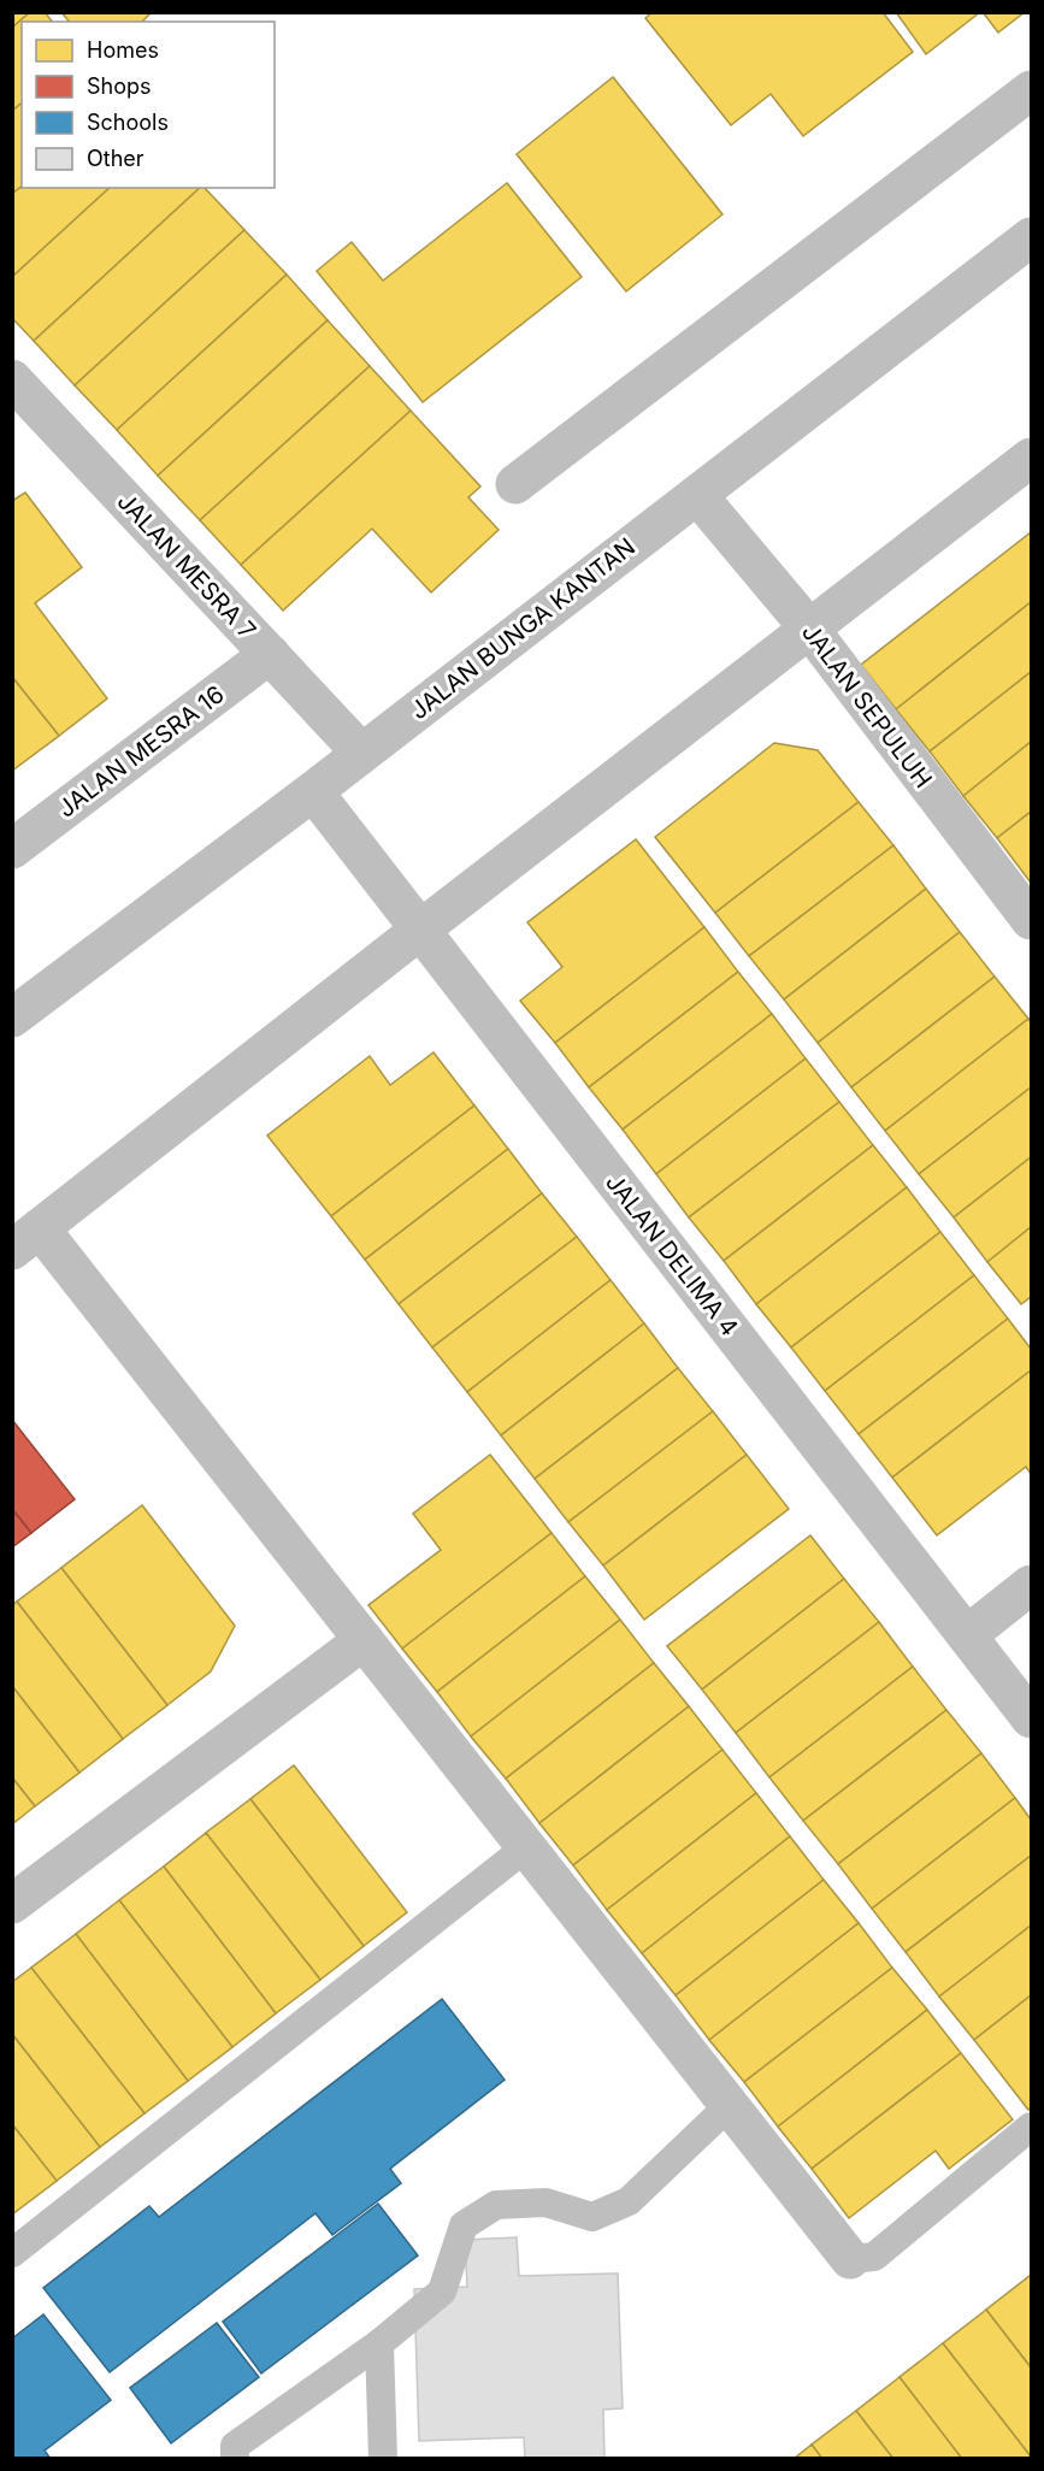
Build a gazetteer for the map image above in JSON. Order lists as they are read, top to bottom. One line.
{"streets":{"street":["JALAN MESRA 7","JALAN BUNGA KANTAN","JALAN SEPULUH","JALAN MESRA 16","JALAN DELIMA 4"]},"crossings":[["JALAN MESRA 7","JALAN BUNGA KANTAN"],["JALAN MESRA 7","JALAN MESRA 16"],["JALAN BUNGA KANTAN","JALAN SEPULUH"],["JALAN BUNGA KANTAN","JALAN DELIMA 4"]],"legend":["Homes","Shops","Schools","Other"]}
